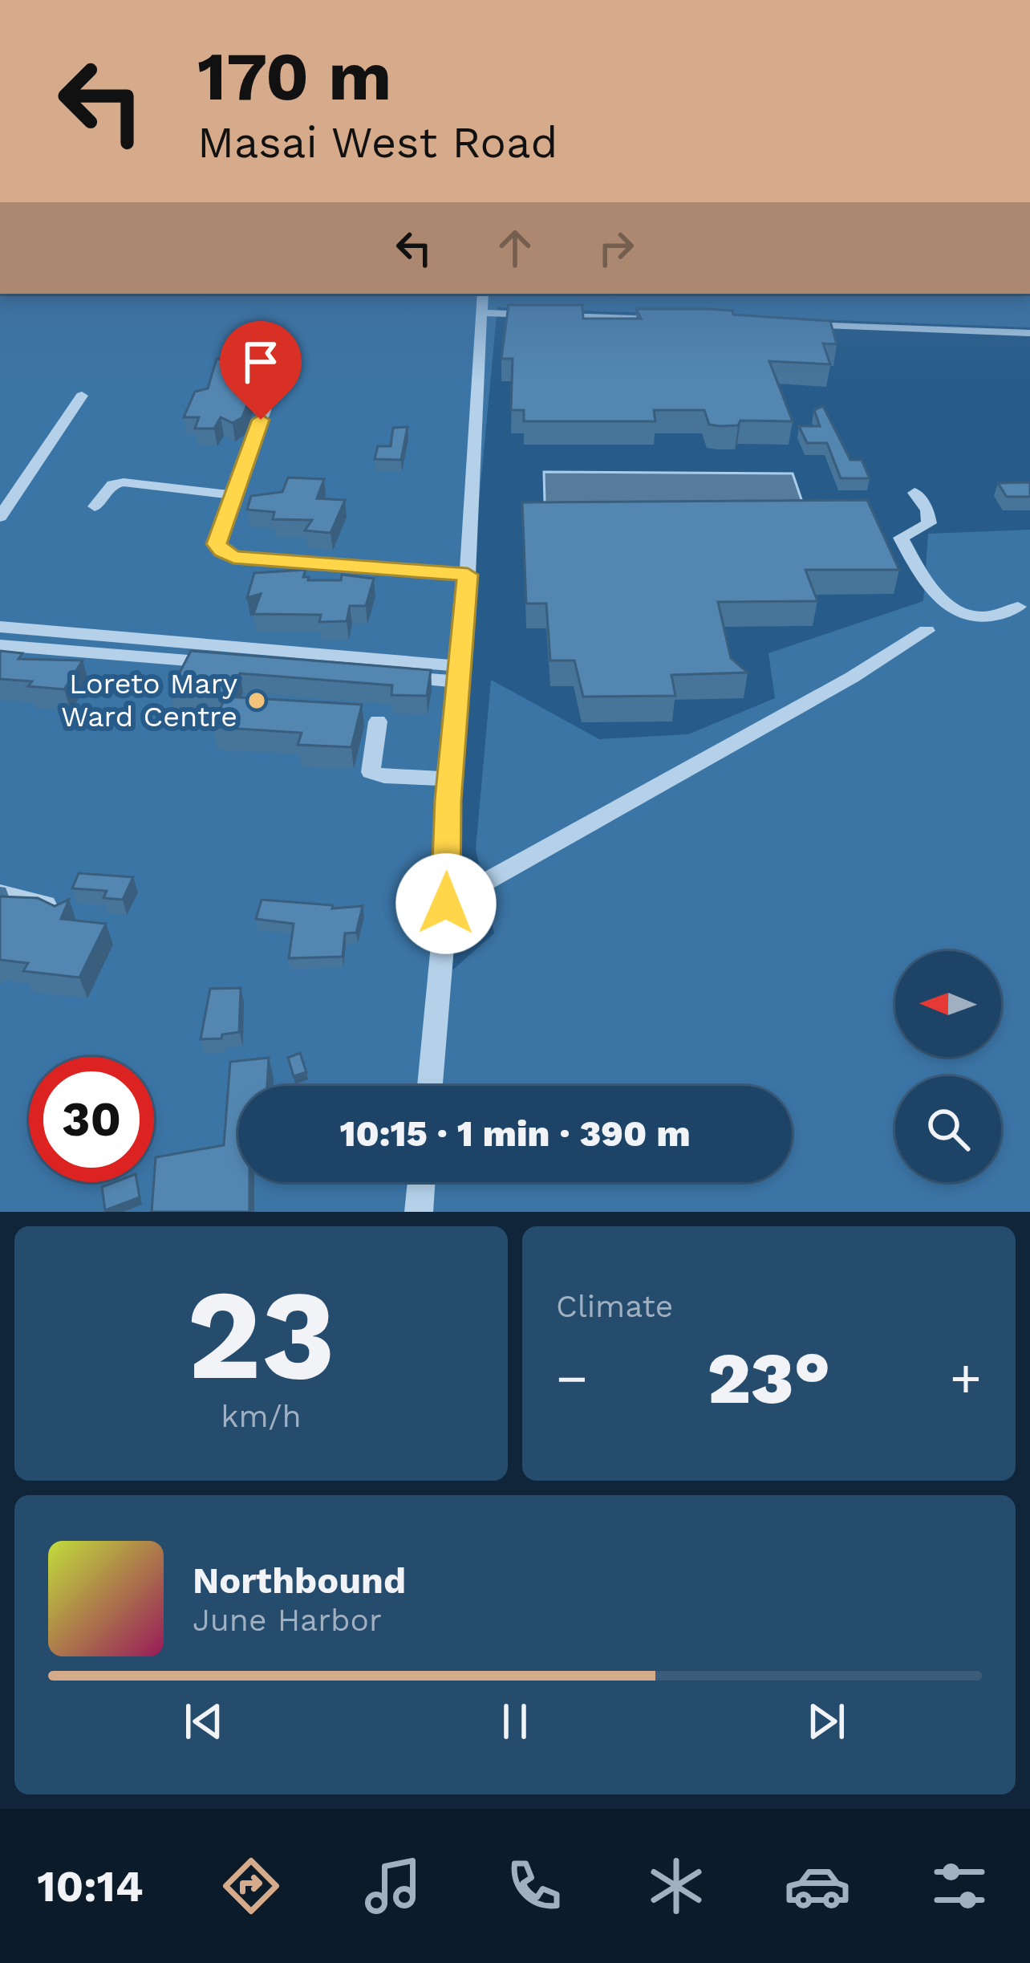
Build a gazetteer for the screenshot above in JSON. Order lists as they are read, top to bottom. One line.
{"places":["Loreto Mary Ward Centre"],"north":"left","page":{"turn":["170 m","Masai West Road"],"limit":"30","trip":"10:15 · 1 min · 390 m","tile":[["23","km/h"],"Climate"],"heat":["−","23°","+"],"song":["Northbound","June Harbor"],"tabs":"10:14"}}
